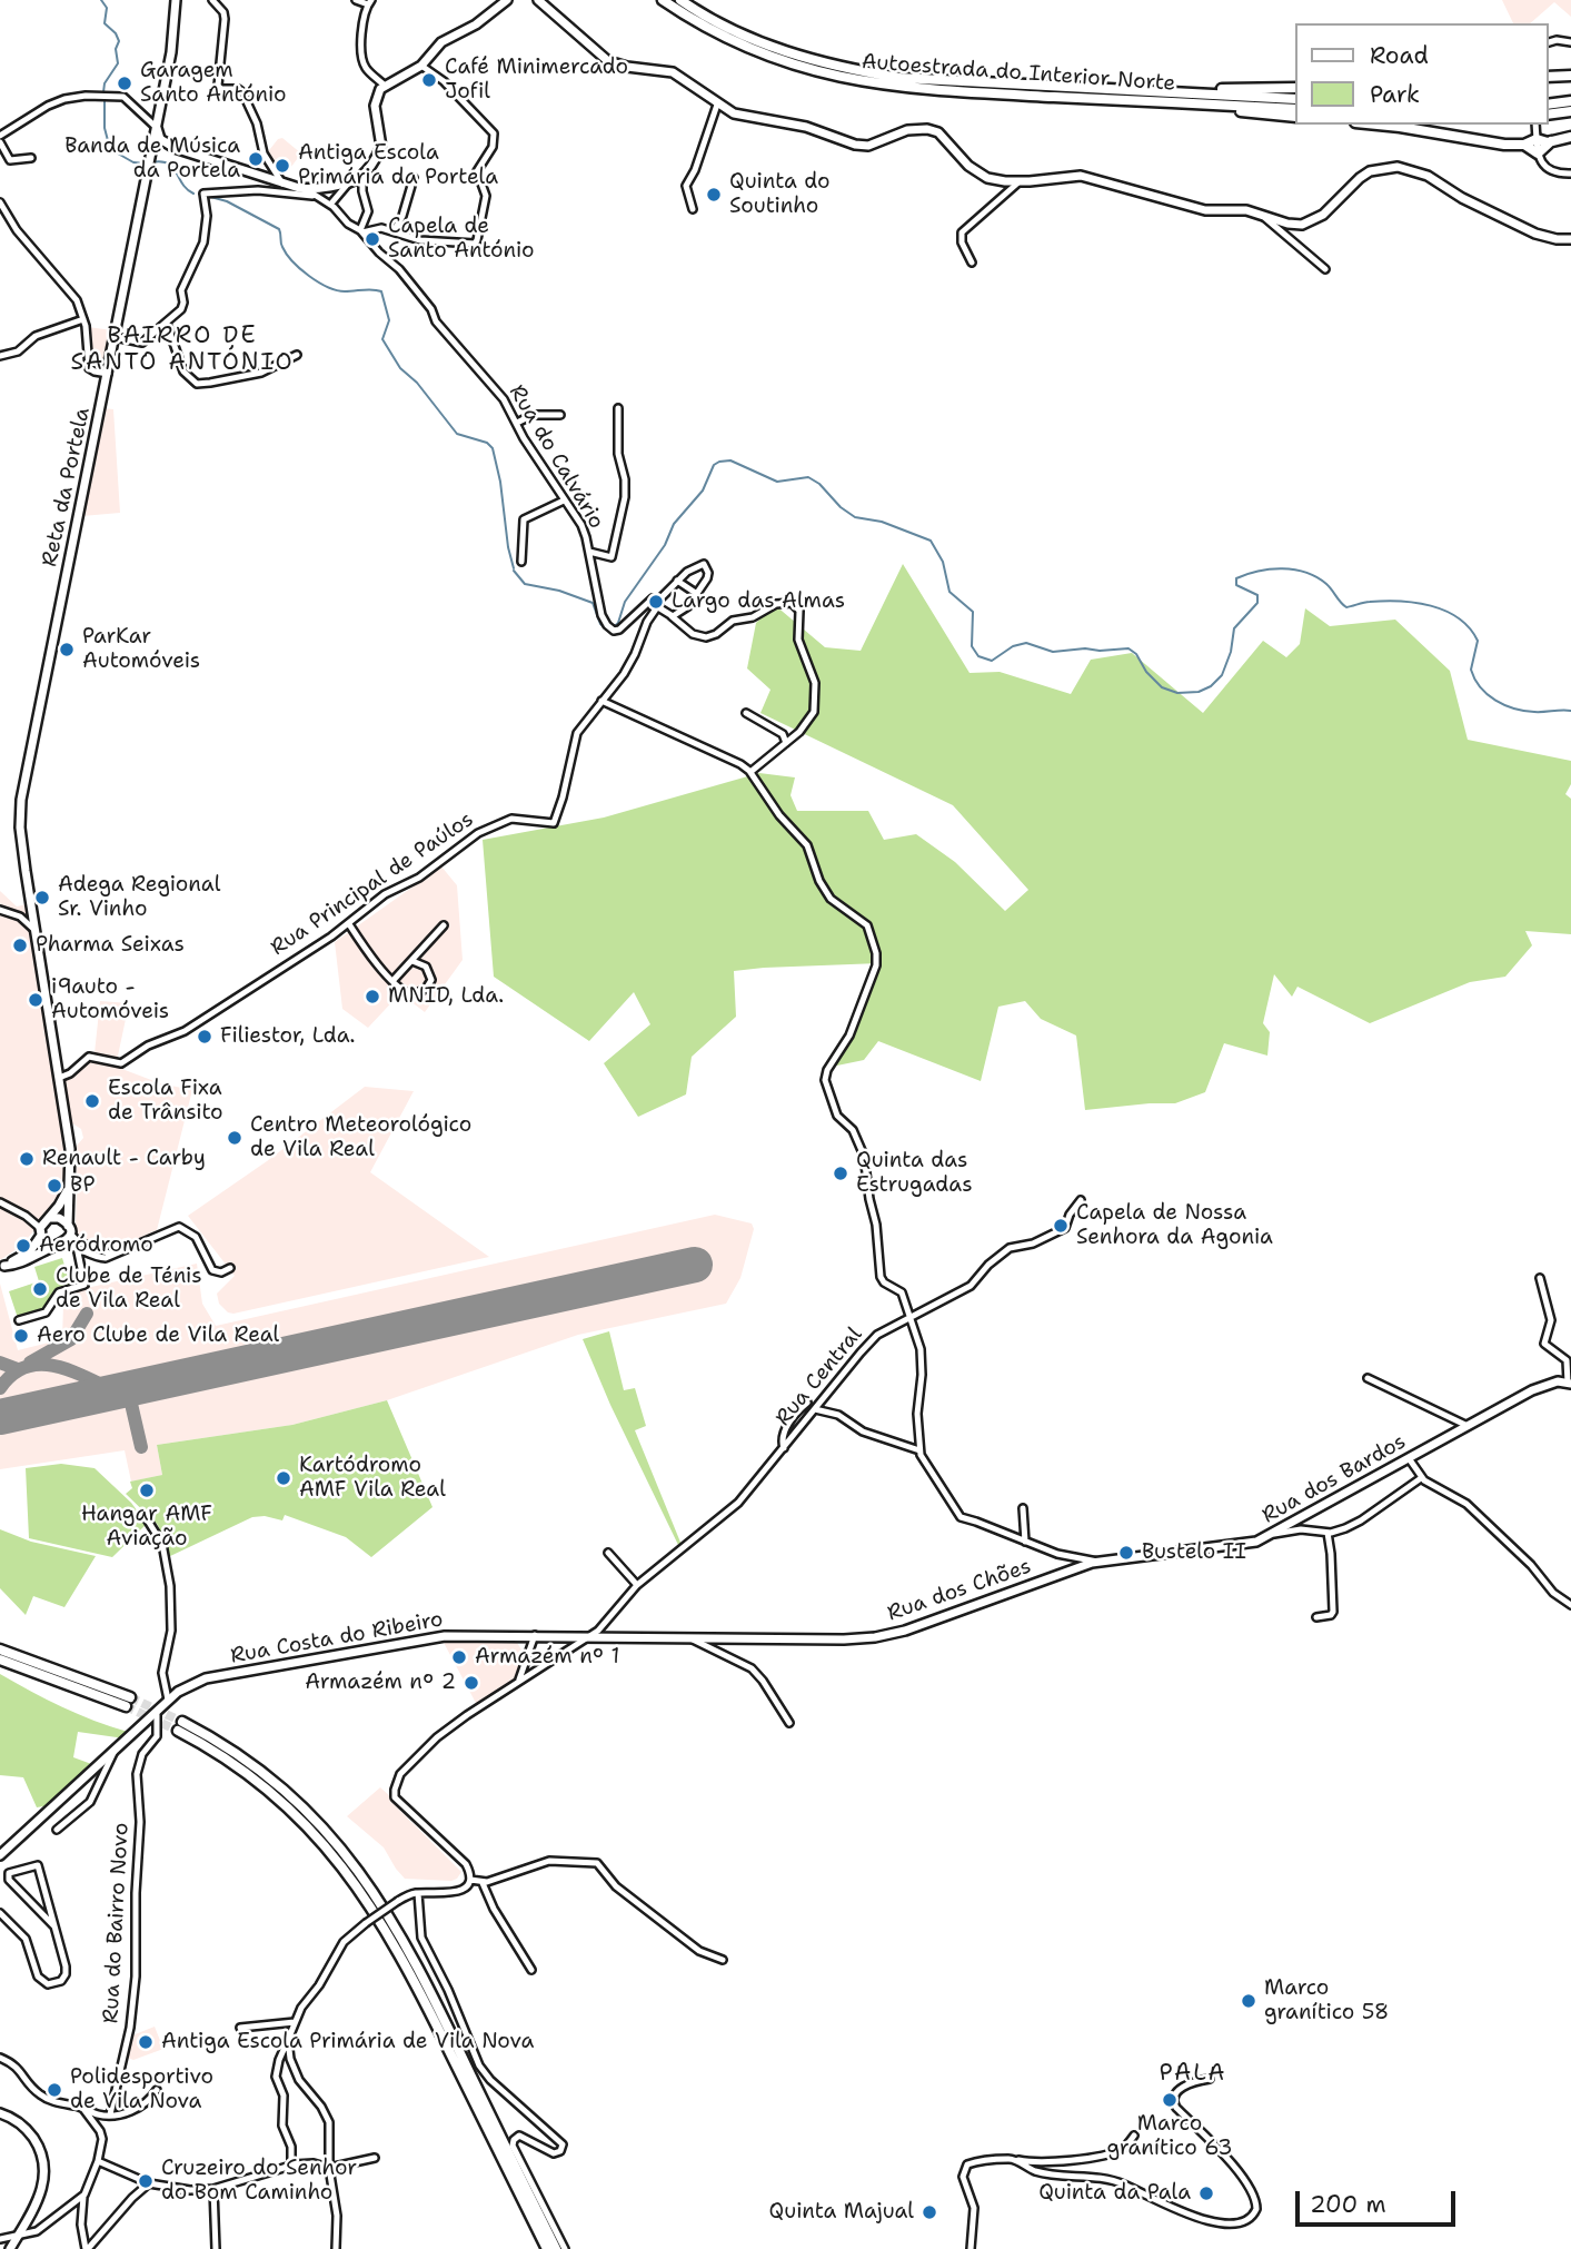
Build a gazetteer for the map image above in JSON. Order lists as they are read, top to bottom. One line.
{"streets":{"highway":["Autoestrada do Interior Norte"],"main road":["Reta da Portela","Rua dos Bardos","Rua dos Chões","Rua Costa do Ribeiro"],"street":["Rua do Calvário","Rua Principal de Paúlos","Rua Central","Rua do Bairro Novo"]},"crossings":[["Rua do Calvário","Rua Principal de Paúlos"],["Reta da Portela","Rua Principal de Paúlos"],["Rua Central","Rua dos Chões"],["Rua dos Bardos","Rua dos Chões"],["Rua dos Chões","Rua Costa do Ribeiro"],["Rua Costa do Ribeiro","Rua do Bairro Novo"]],"districts":["BAIRRO DE SANTO ANTÓNIO","PALA"],"places":["Café Minimercado Jofil","Garagem Santo António","Banda de Música da Portela","Antiga Escola Primária da Portela","Quinta do Soutinho","Capela de Santo António","Largo das Almas","ParKar Automóveis","Adega Regional Sr. Vinho","Pharma Seixas","MNID, Lda.","i9auto - Automóveis","Filiestor, Lda.","Escola Fixa de Trânsito","Centro Meteorológico de Vila Real","Renault - Carby","Quinta das Estrugadas","BP","Capela de Nossa Senhora da Agonia","Aeródromo","Clube de Ténis de Vila Real","Aero Clube de Vila Real","Kartódromo AMF Vila Real","Hangar AMF Aviação","Bustelo II","Armazém nº 1","Armazém nº 2","Marco granítico 58","Antiga Escola Primária de Vila Nova","Polidesportivo de Vila Nova","Marco granítico 63","Cruzeiro do Senhor do Bom Caminho","Quinta da Pala","Quinta Majual"],"legend":["Road","Park"],"scale_bar":"200 m"}
